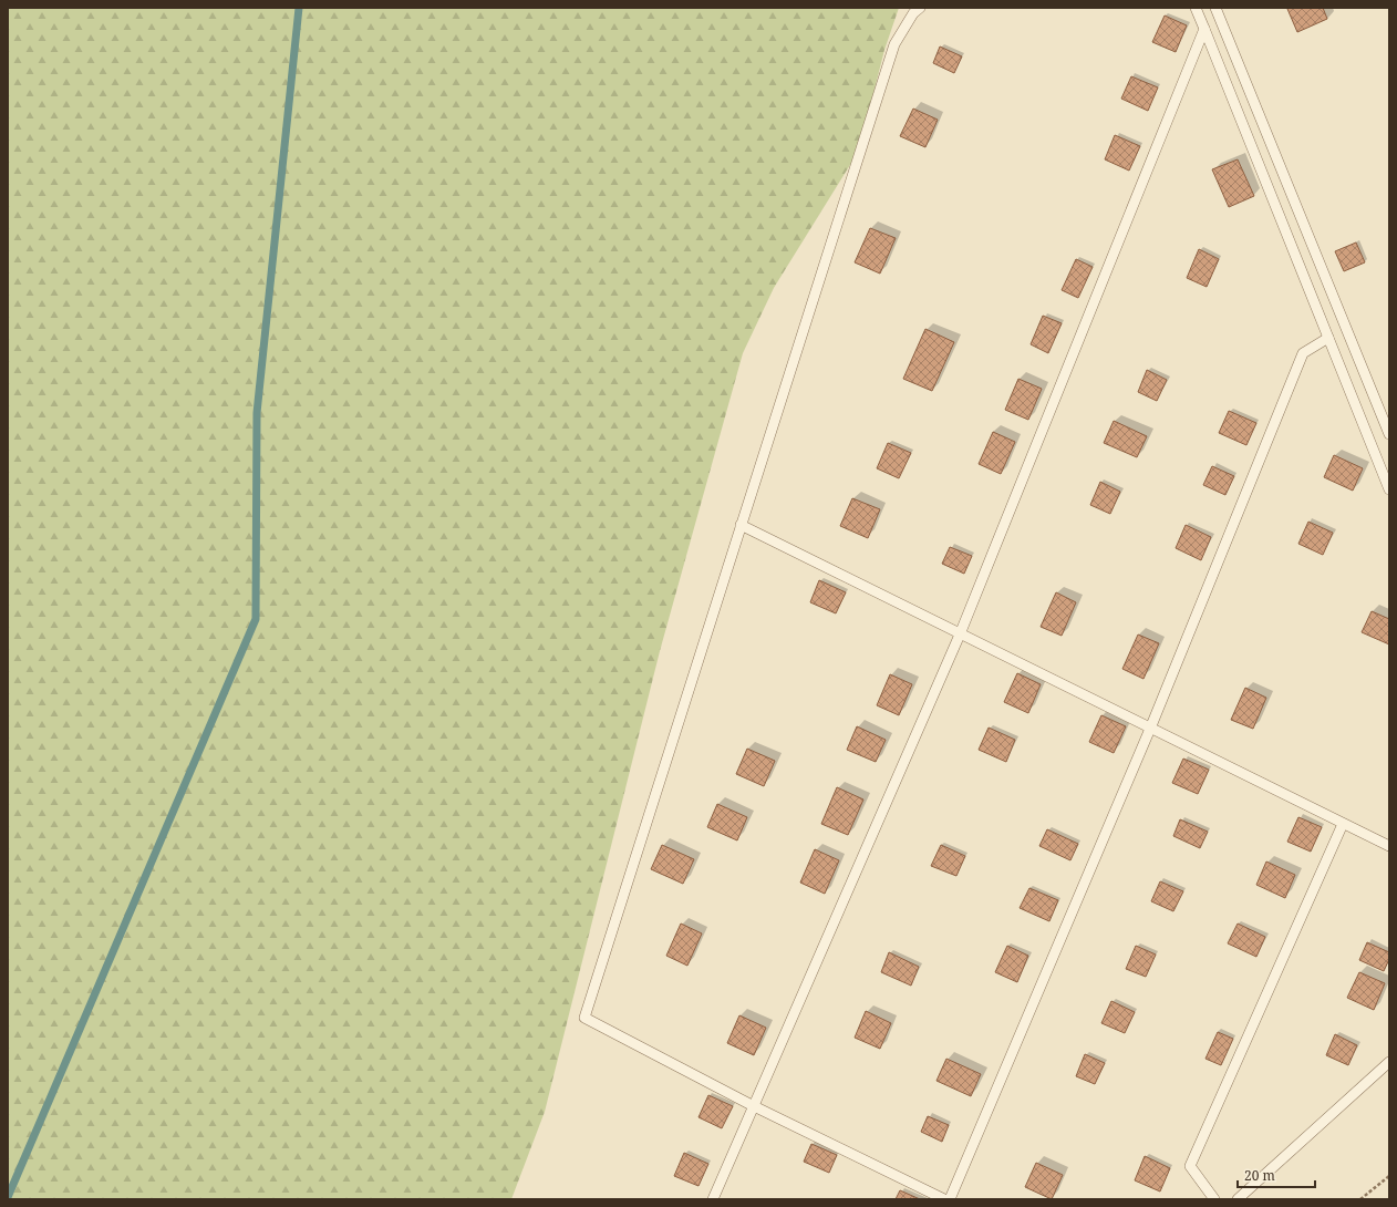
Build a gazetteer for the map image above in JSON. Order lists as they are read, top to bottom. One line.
{"scale_bar":"20 m"}
